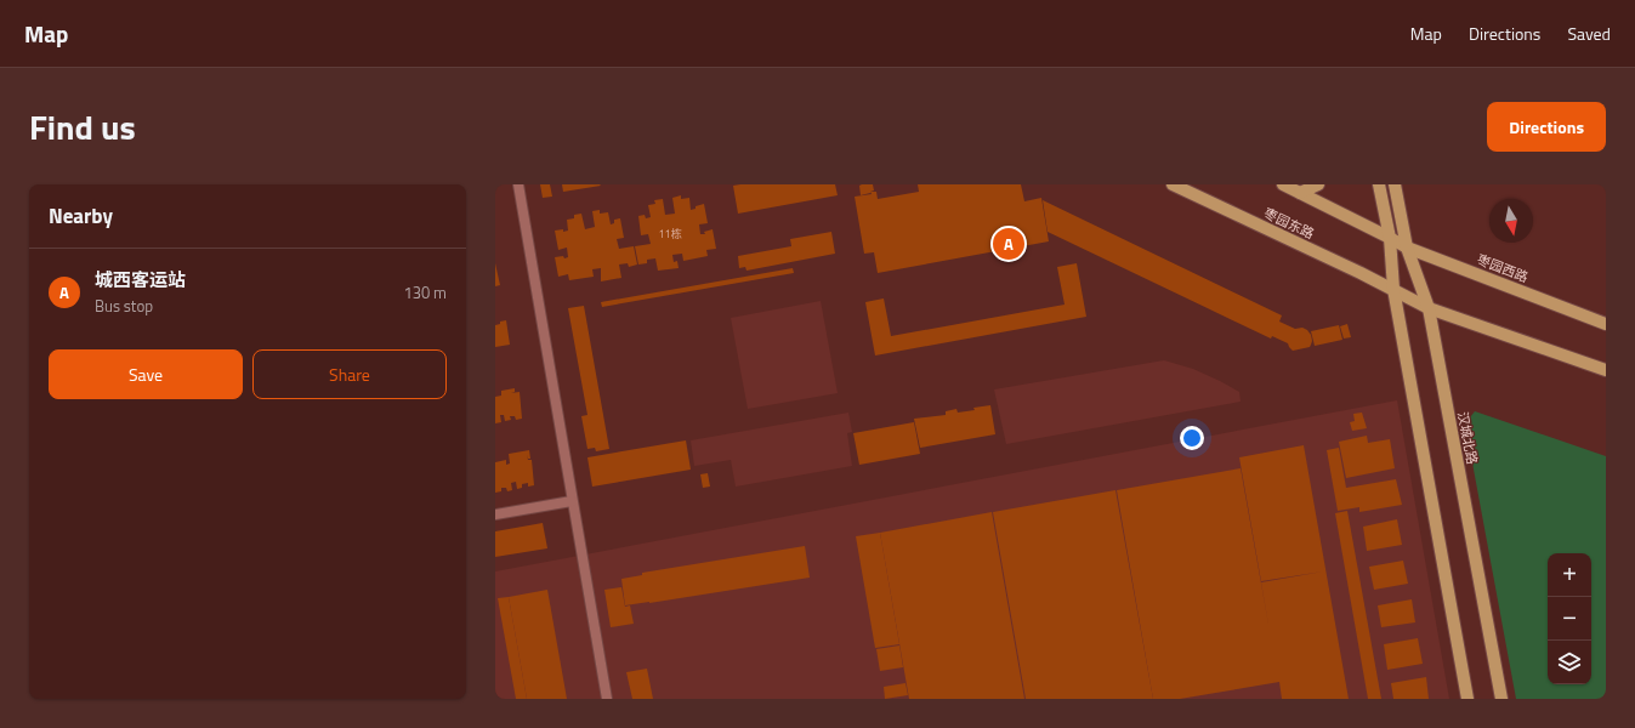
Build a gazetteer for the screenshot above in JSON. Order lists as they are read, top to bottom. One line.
{"streets":{"main road":["枣园东路","枣园西路","汉城北路"]},"crossings":[["枣园西路","汉城北路"]],"house_numbers":["11栋"],"north":"bottom","page":{"header":"Map","nav":["Map","Directions","Saved"],"title":"Find us","buttons":["Directions",["Save","Share"]],"heading":"Nearby","pins":"A","list":[{"mark":"A","name":"城西客运站","note":"Bus stop","value":"130 m"}],"map_buttons":["+","−"]}}
